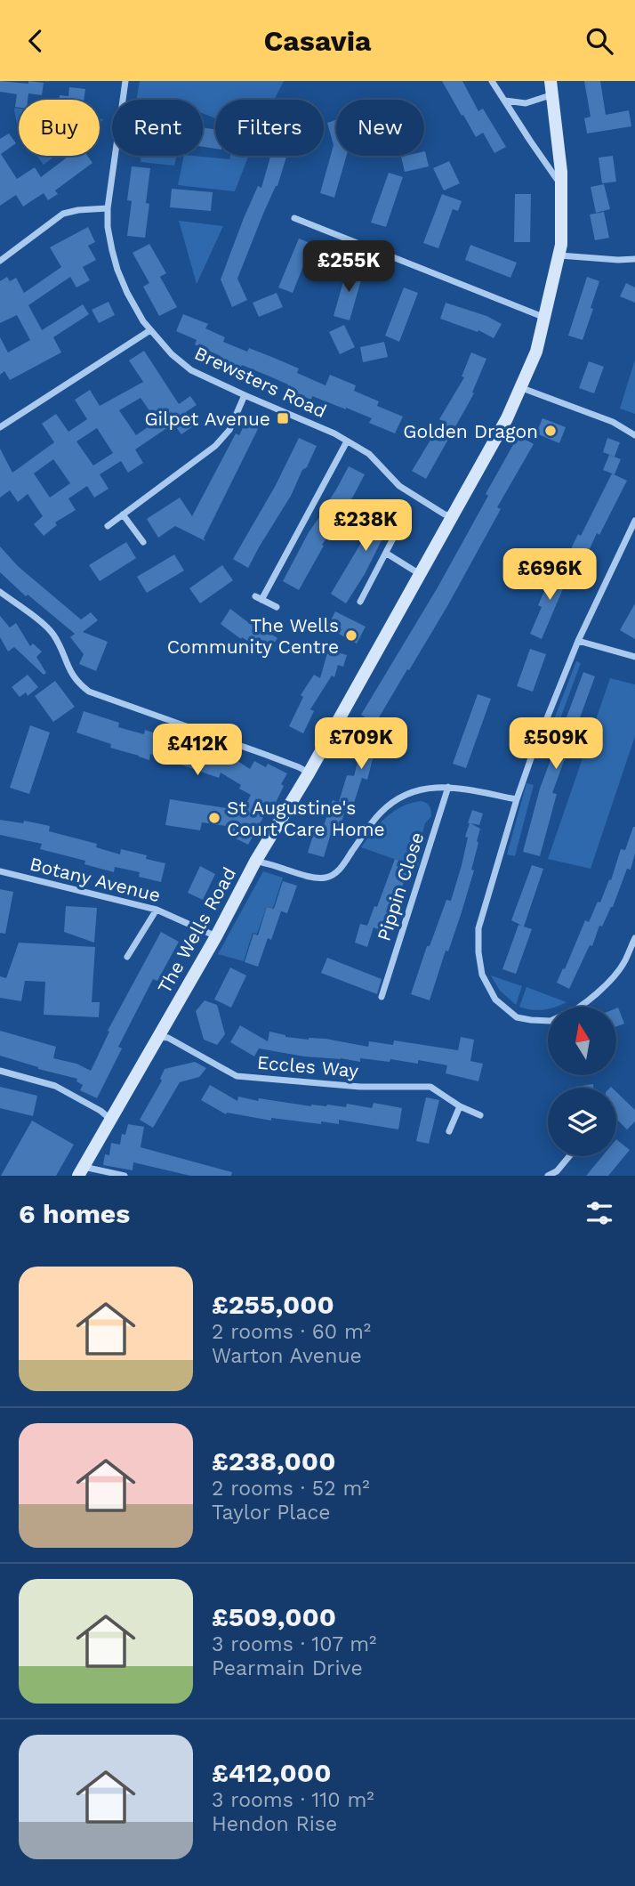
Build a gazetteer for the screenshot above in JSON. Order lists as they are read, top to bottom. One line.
{"streets":{"street":["Brewsters Road","Botany Avenue","Pippin Close","The Wells Road","Eccles Way"]},"crossings":[["Brewsters Road","The Wells Road"],["Botany Avenue","The Wells Road"],["The Wells Road","Eccles Way"]],"places":{"transit":["Gilpet Avenue"],"other":["Golden Dragon","The Wells Community Centre","St Augustine's Court Care Home"]},"north":"top","page":{"header":"Casavia","chip":["Buy","Rent","Filters","New"],"price":["£255K","£238K","£696K","£709K","£509K","£412K"],"heading":"6 homes","list":[{"name":"£255,000","note":"2 rooms · 60 m² · Warton Avenue"},{"name":"£238,000","note":"2 rooms · 52 m² · Taylor Place"},{"name":"£509,000","note":"3 rooms · 107 m² · Pearmain Drive"},{"name":"£412,000","note":"3 rooms · 110 m² · Hendon Rise"}]}}
